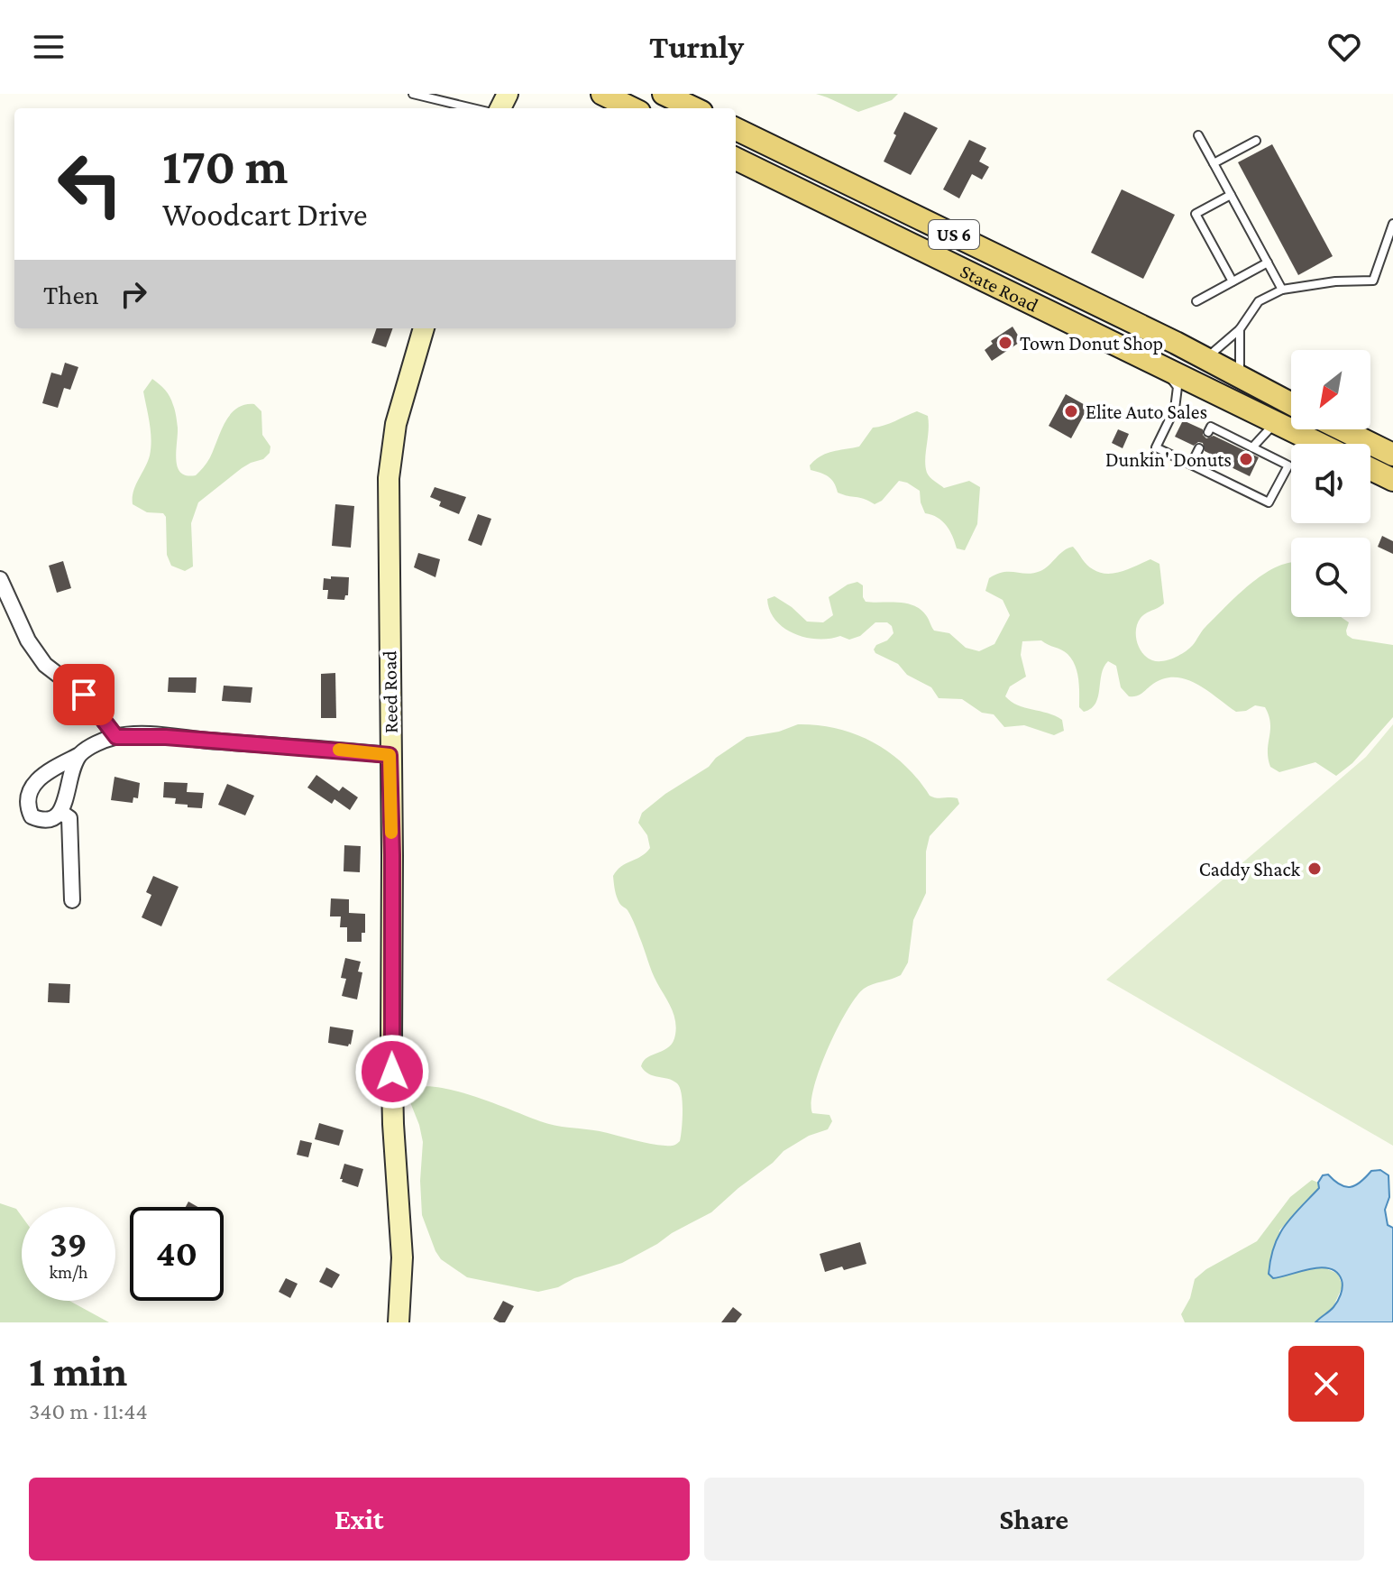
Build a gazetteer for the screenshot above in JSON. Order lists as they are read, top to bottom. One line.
{"streets":{"main road":["US 6","State Road"],"street":["Reed Road"]},"places":["Town Donut Shop","Elite Auto Sales","Dunkin' Donuts","Caddy Shack"],"north":"bottom left","page":{"header":"Turnly","turn":["170 m","Woodcart Drive"],"then":"Then","speed":"39 km/h","limit":"40","heading":["1 min","340 m · 11:44"],"buttons":["Exit","Share"]}}
